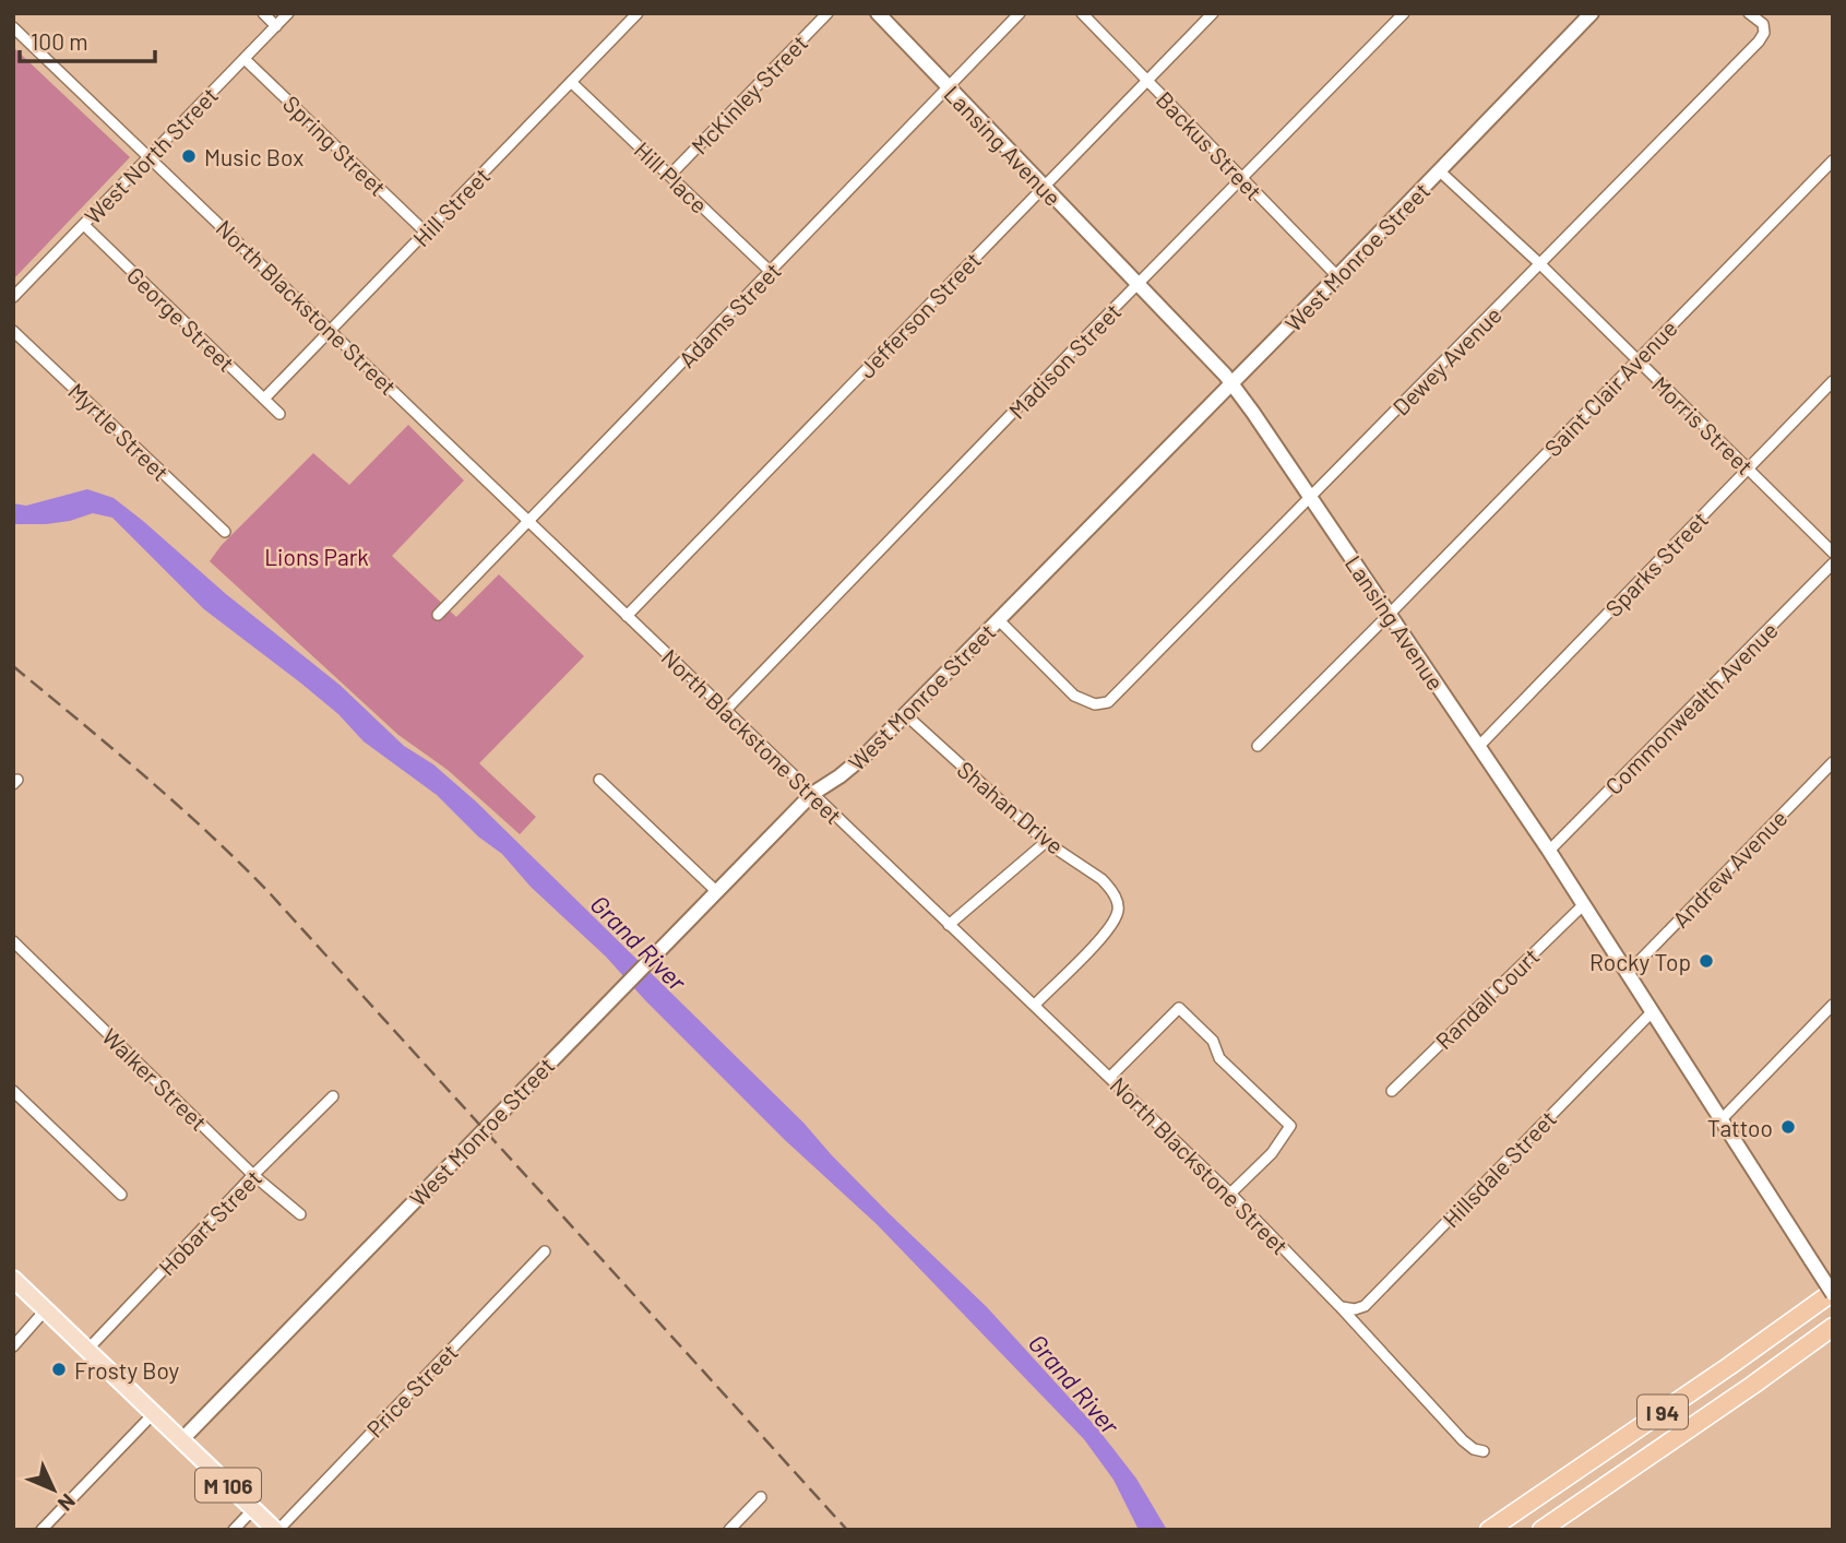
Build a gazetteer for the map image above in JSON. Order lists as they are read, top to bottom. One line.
{"streets":{"highway":["I 94"],"main road":["M 106"],"street":["McKinley Street","Spring Street","Lansing Avenue","Backus Street","West North Street","Hill Place","Hill Street","West Monroe Street","North Blackstone Street","Adams Street","Jefferson Street","George Street","Madison Street","Dewey Avenue","Saint Clair Avenue","Morris Street","Myrtle Street","Sparks Street","Commonwealth Avenue","Shahan Drive","Andrew Avenue","Randall Court","Walker Street","Hillsdale Street","Hobart Street","Price Street"]},"crossings":[["McKinley Street","Hill Place"],["Spring Street","West North Street"],["Spring Street","Hill Street"],["Lansing Avenue","West Monroe Street"],["Lansing Avenue","Adams Street"],["Lansing Avenue","Jefferson Street"],["Lansing Avenue","Madison Street"],["Lansing Avenue","Dewey Avenue"],["Lansing Avenue","Saint Clair Avenue"],["Lansing Avenue","Sparks Street"],["Lansing Avenue","Commonwealth Avenue"],["Lansing Avenue","Andrew Avenue"],["Lansing Avenue","Randall Court"],["Lansing Avenue","Hillsdale Street"],["Lansing Avenue","I 94"],["Backus Street","West Monroe Street"],["Backus Street","Jefferson Street"],["Backus Street","Madison Street"],["West North Street","North Blackstone Street"],["West North Street","George Street"],["Hill Place","Hill Street"],["Hill Place","Adams Street"],["Hill Street","North Blackstone Street"],["Hill Street","George Street"],["West Monroe Street","North Blackstone Street"],["West Monroe Street","Dewey Avenue"],["West Monroe Street","Morris Street"],["West Monroe Street","Shahan Drive"],["West Monroe Street","M 106"],["North Blackstone Street","Adams Street"],["North Blackstone Street","Jefferson Street"],["North Blackstone Street","Madison Street"],["North Blackstone Street","Shahan Drive"],["North Blackstone Street","Hillsdale Street"],["Dewey Avenue","Morris Street"],["Saint Clair Avenue","Morris Street"],["Morris Street","Sparks Street"],["Walker Street","Hobart Street"],["Hobart Street","M 106"],["Price Street","M 106"]],"water":["Grand River"],"parks":["Lions Park"],"places":["Music Box","Rocky Top","Tattoo","Frosty Boy"],"scale_bar":"100 m","north":"bottom right"}
